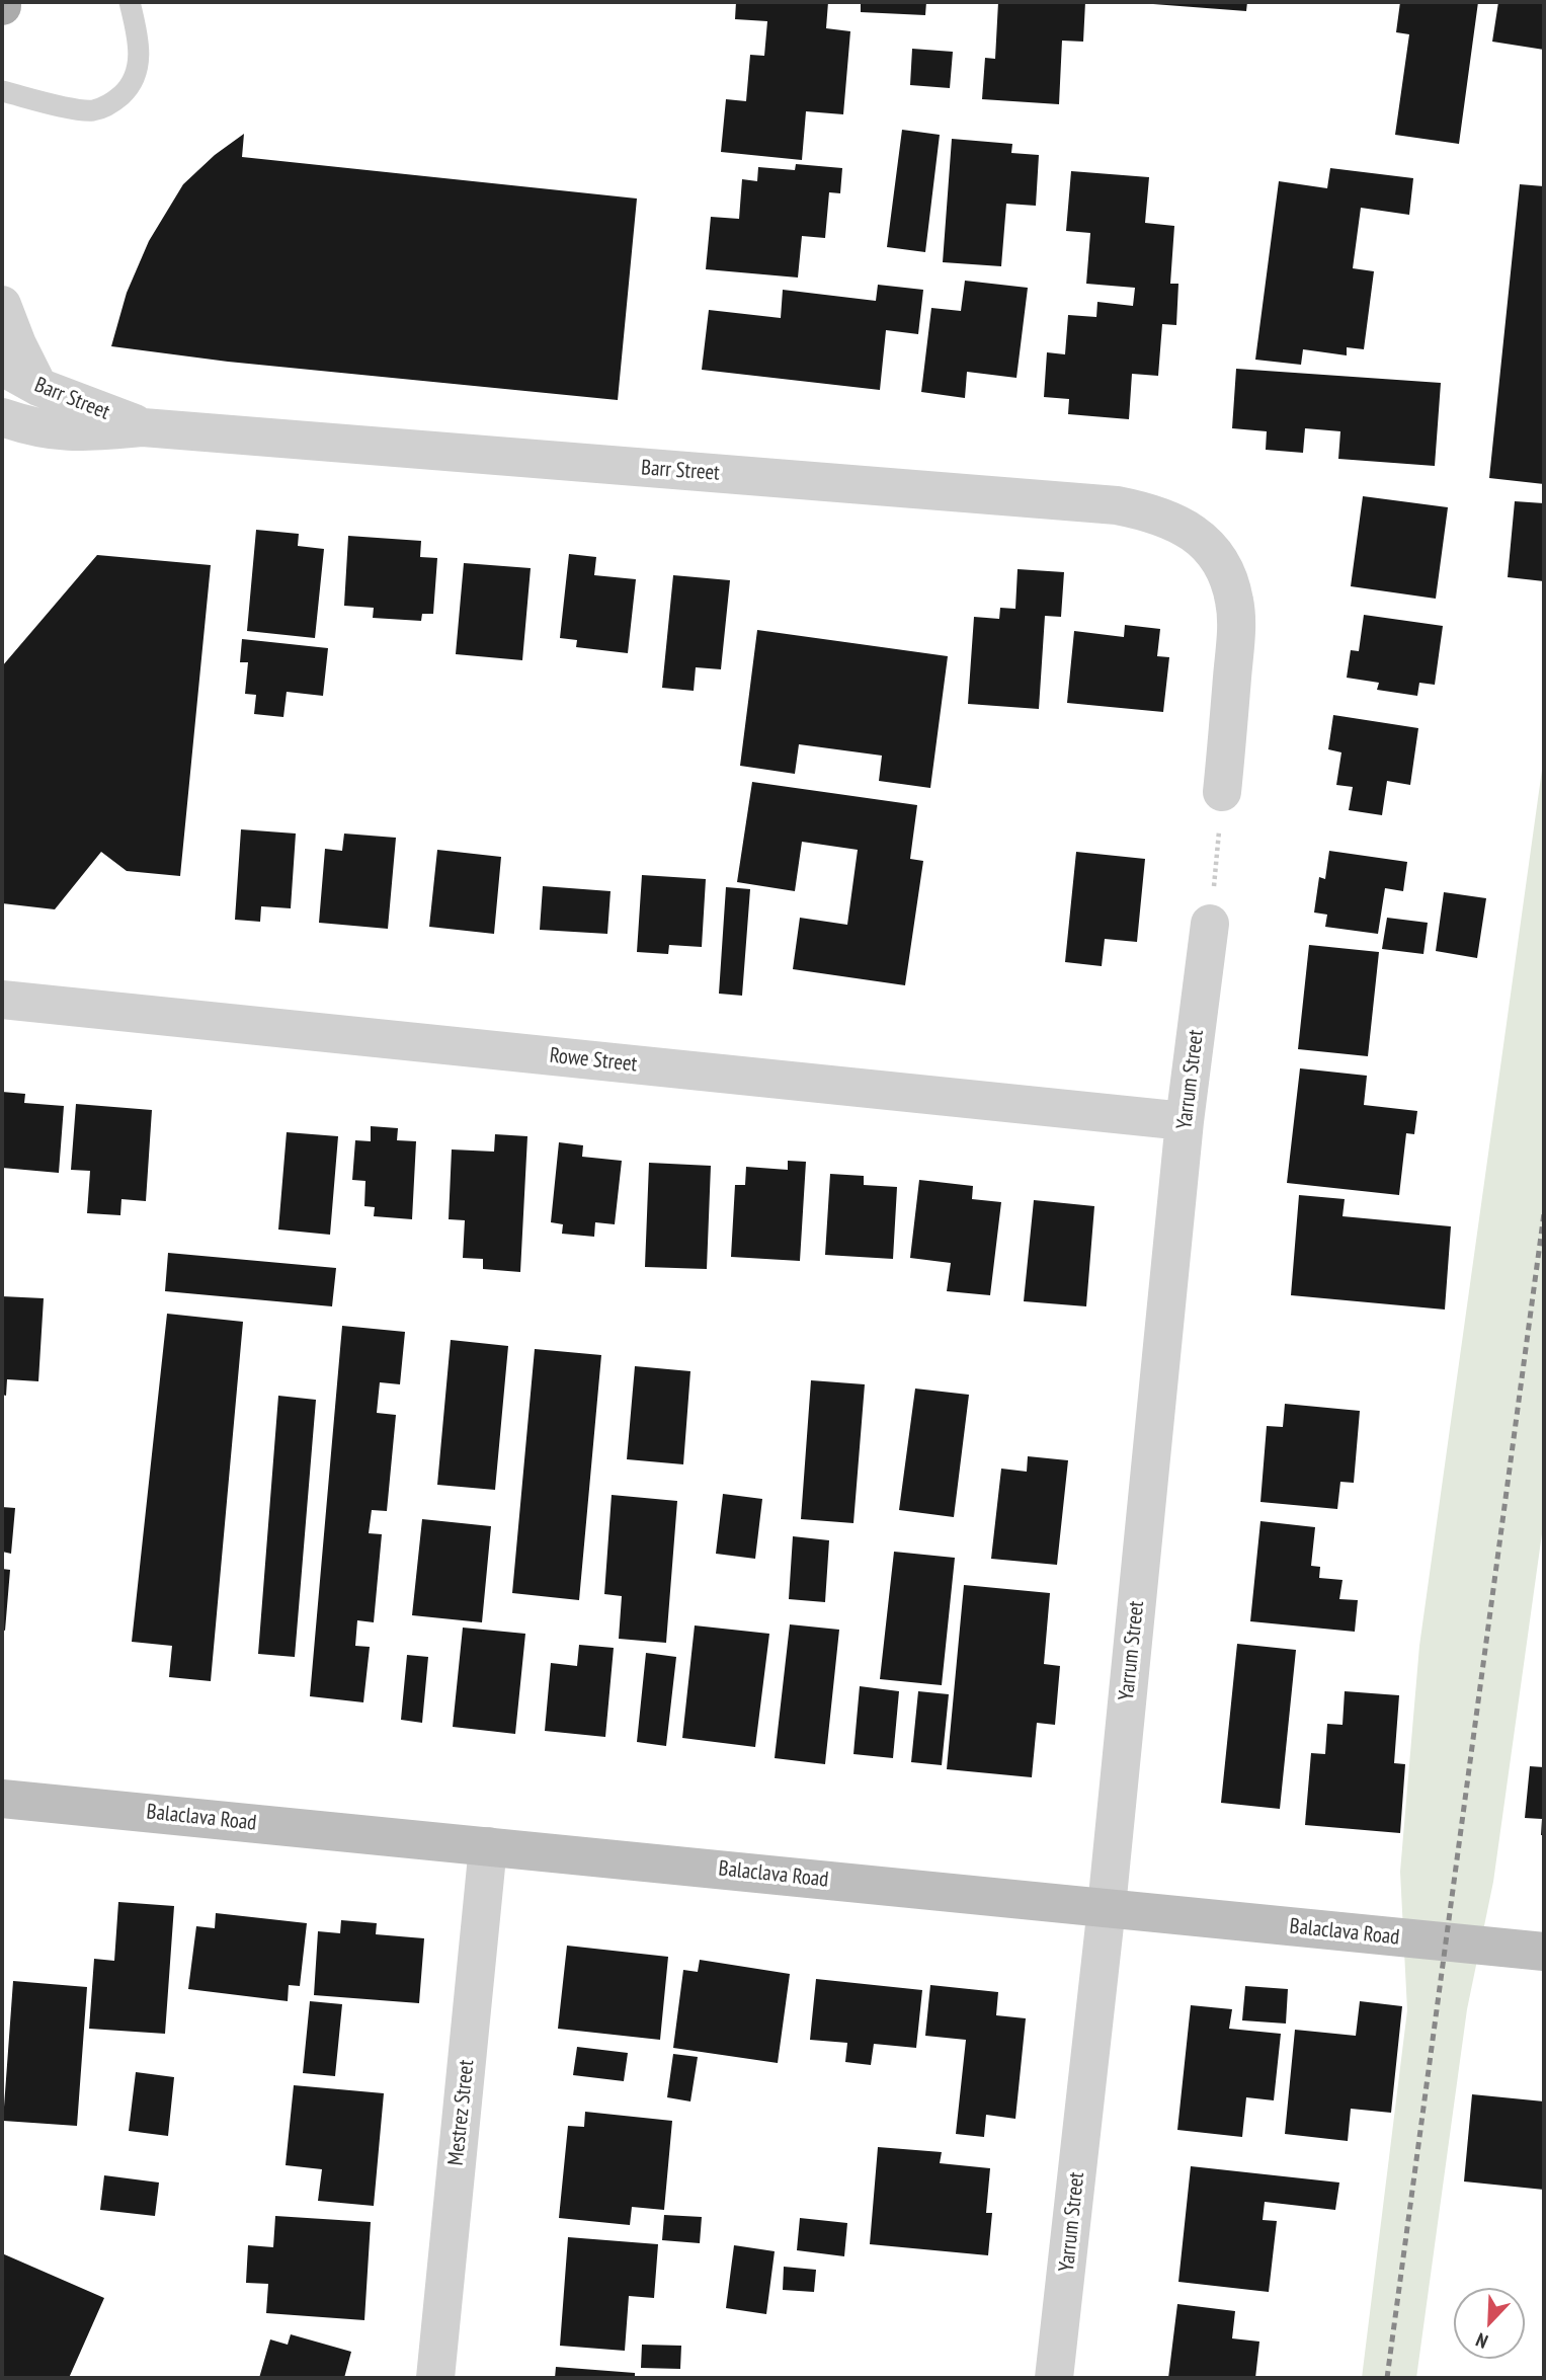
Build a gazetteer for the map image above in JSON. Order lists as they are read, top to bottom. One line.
{"streets":{"street":["Barr Street","Rowe Street","Yarrum Street","Balaclava Road","Mestrez Street"]},"crossings":[["Rowe Street","Yarrum Street"],["Yarrum Street","Balaclava Road"],["Balaclava Road","Mestrez Street"]],"north":"bottom left"}
